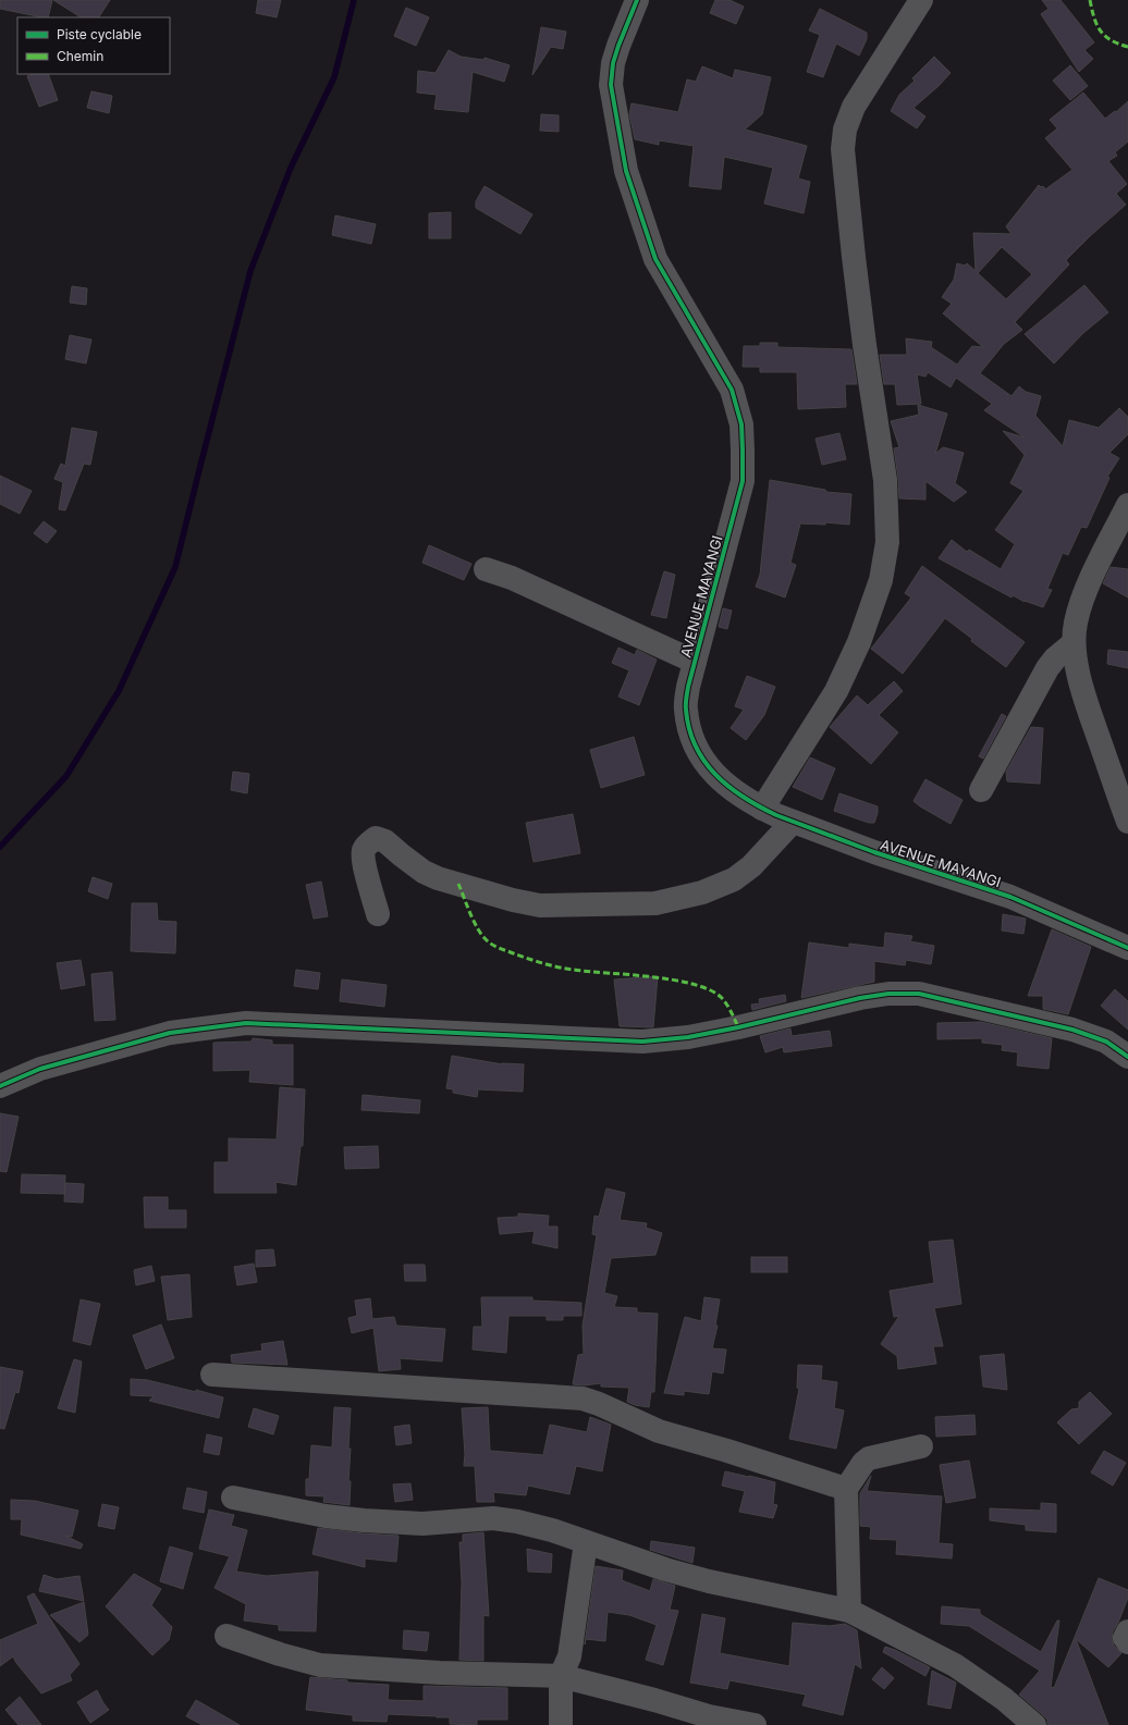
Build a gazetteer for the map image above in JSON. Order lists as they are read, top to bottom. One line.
{"streets":{"street":["AVENUE MAYANGI"]},"legend":["Piste cyclable","Chemin"]}
